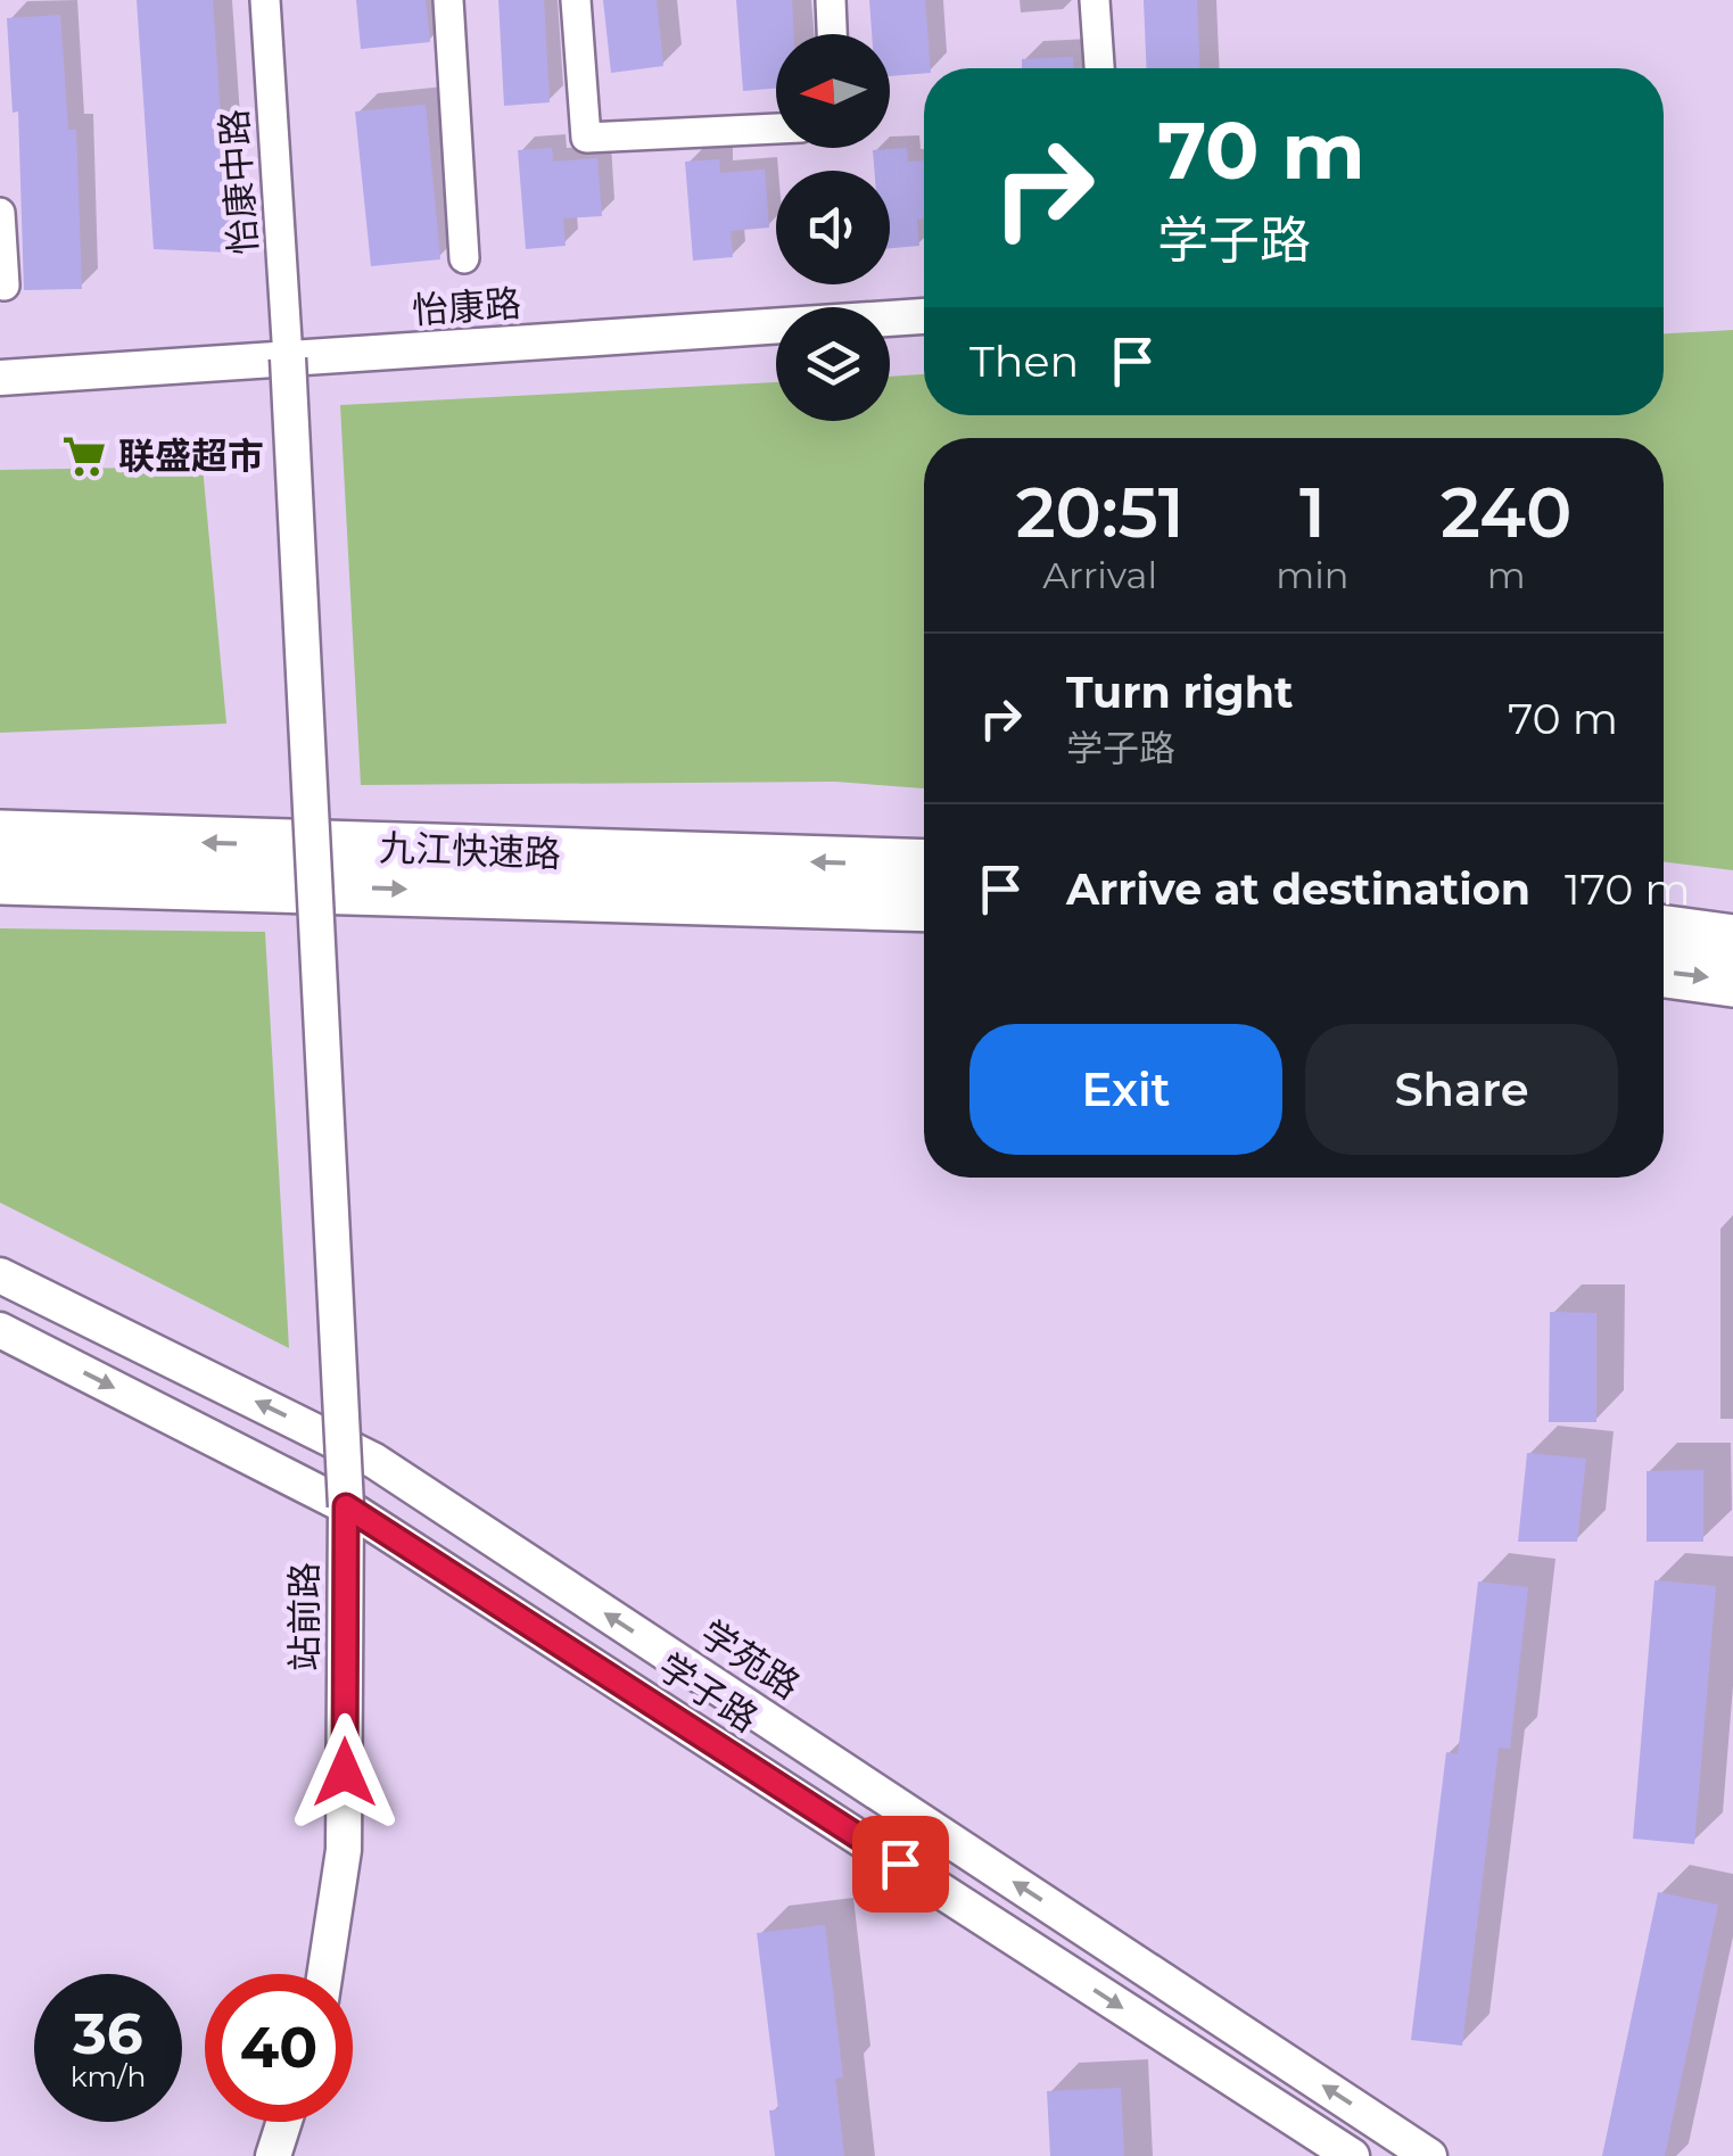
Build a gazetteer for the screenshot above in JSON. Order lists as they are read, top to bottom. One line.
{"streets":{"highway":["九江快速路"],"street":["怡康中路","怡康路","站前路","学苑路","学子路"]},"crossings":[["怡康中路","怡康路"],["怡康中路","站前路"],["怡康路","站前路"],["站前路","学子路"]],"one_way":["学苑路","学子路"],"places":{"supermarket":["联盛超市"]},"north":"left","page":{"turn":["70 m","学子路"],"then":"Then","eta":["20:51","Arrival","1","min","240","m"],"list":[{"name":"Turn right","note":"学子路","value":"70 m"},{"name":"Arrive at destination","value":"170 m"}],"buttons":["Exit","Share"],"speed":"36 km/h","limit":"40"}}
